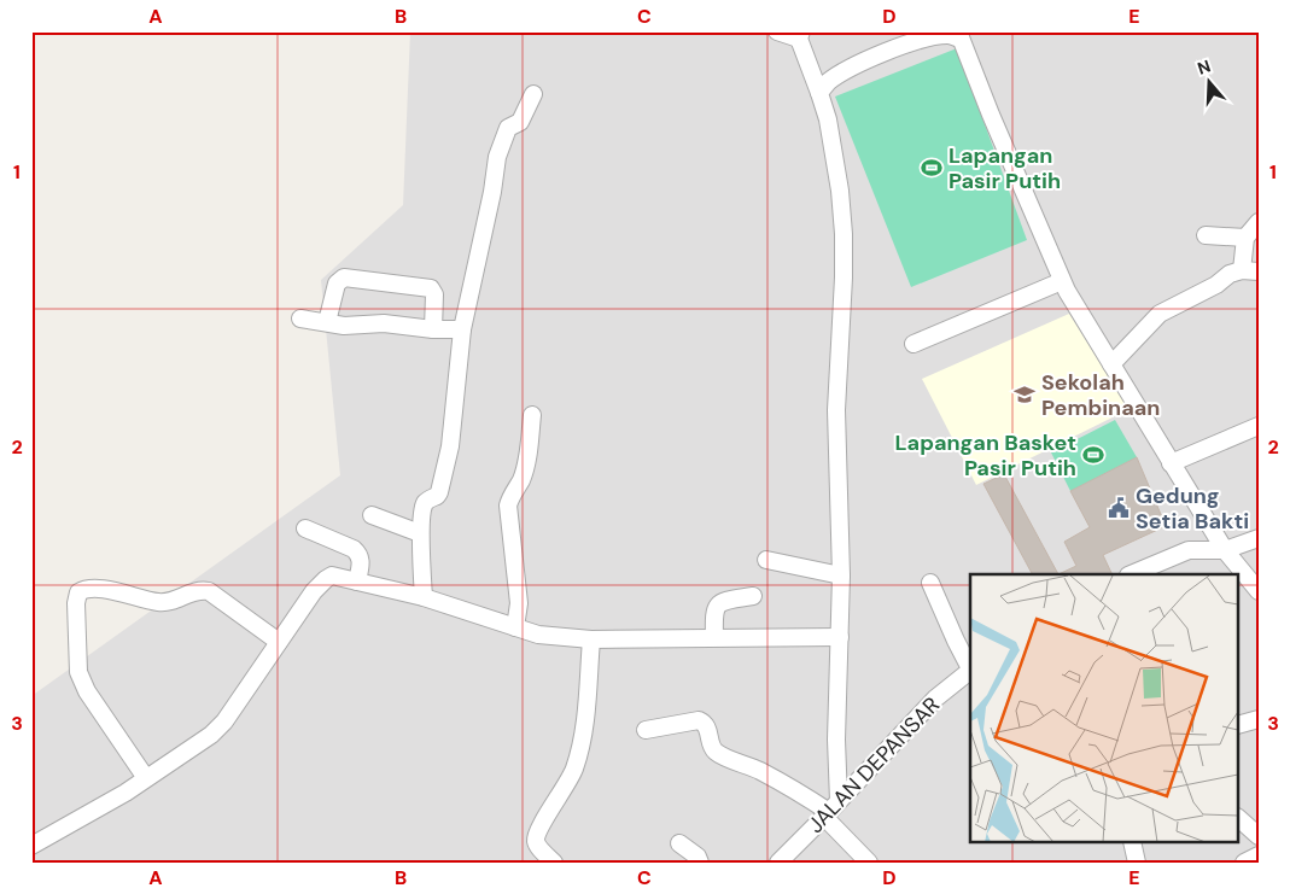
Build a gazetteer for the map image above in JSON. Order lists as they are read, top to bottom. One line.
{"streets":{"street":["JALAN DEPANSAR"]},"places":{"sports":["Lapangan Pasir Putih","Lapangan Basket Pasir Putih"],"school or university":["Sekolah Pembinaan"],"public building":["Gedung Setia Bakti"]},"north":"top","grid":{"columns":["A","B","C","D","E"],"rows":["1","2","3"]}}
